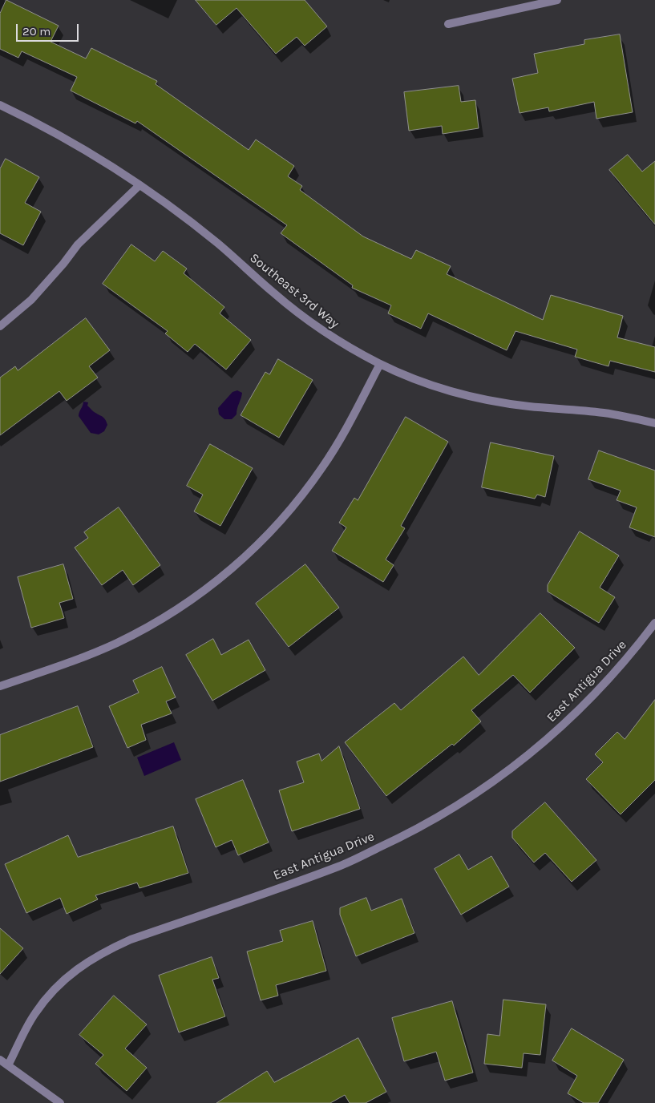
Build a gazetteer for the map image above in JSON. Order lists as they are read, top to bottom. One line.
{"streets":{"street":["Southeast 3rd Way","East Antigua Drive"]},"scale_bar":"20 m"}
